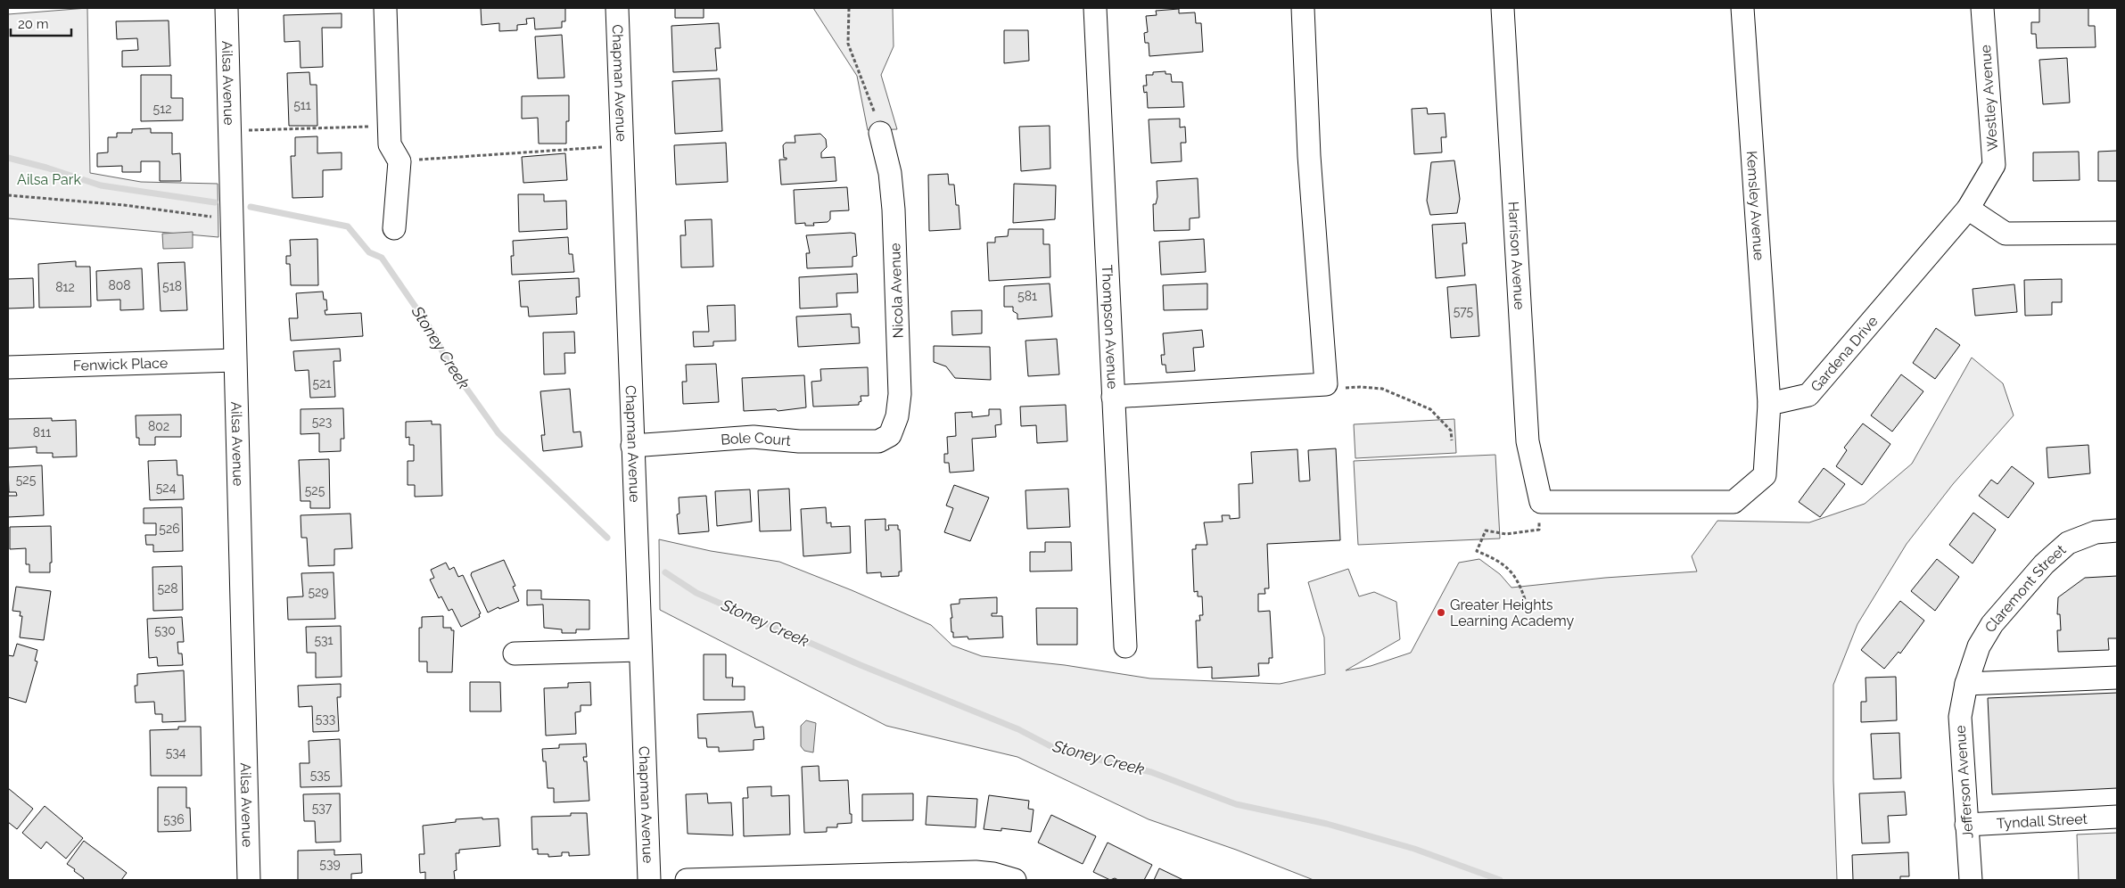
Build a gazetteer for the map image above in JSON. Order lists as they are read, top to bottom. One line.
{"streets":{"street":["Ailsa Avenue","Chapman Avenue","Westley Avenue","Kemsley Avenue","Harrison Avenue","Nicola Avenue","Thompson Avenue","Gardena Drive","Fenwick Place","Bole Court","Claremont Street","Jefferson Avenue","Tyndall Street"]},"crossings":[["Ailsa Avenue","Fenwick Place"],["Chapman Avenue","Bole Court"],["Westley Avenue","Gardena Drive"],["Kemsley Avenue","Gardena Drive"],["Nicola Avenue","Bole Court"],["Claremont Street","Jefferson Avenue"],["Jefferson Avenue","Tyndall Street"]],"water":["Stoney Creek"],"parks":["Ailsa Park"],"places":["Greater Heights Learning Academy"],"house_numbers":["511","512","808","518","812","581","575","521","523","802","811","525","524","525","526","528","529","530","531","533","534","535","537","536","539"],"scale_bar":"20 m"}
